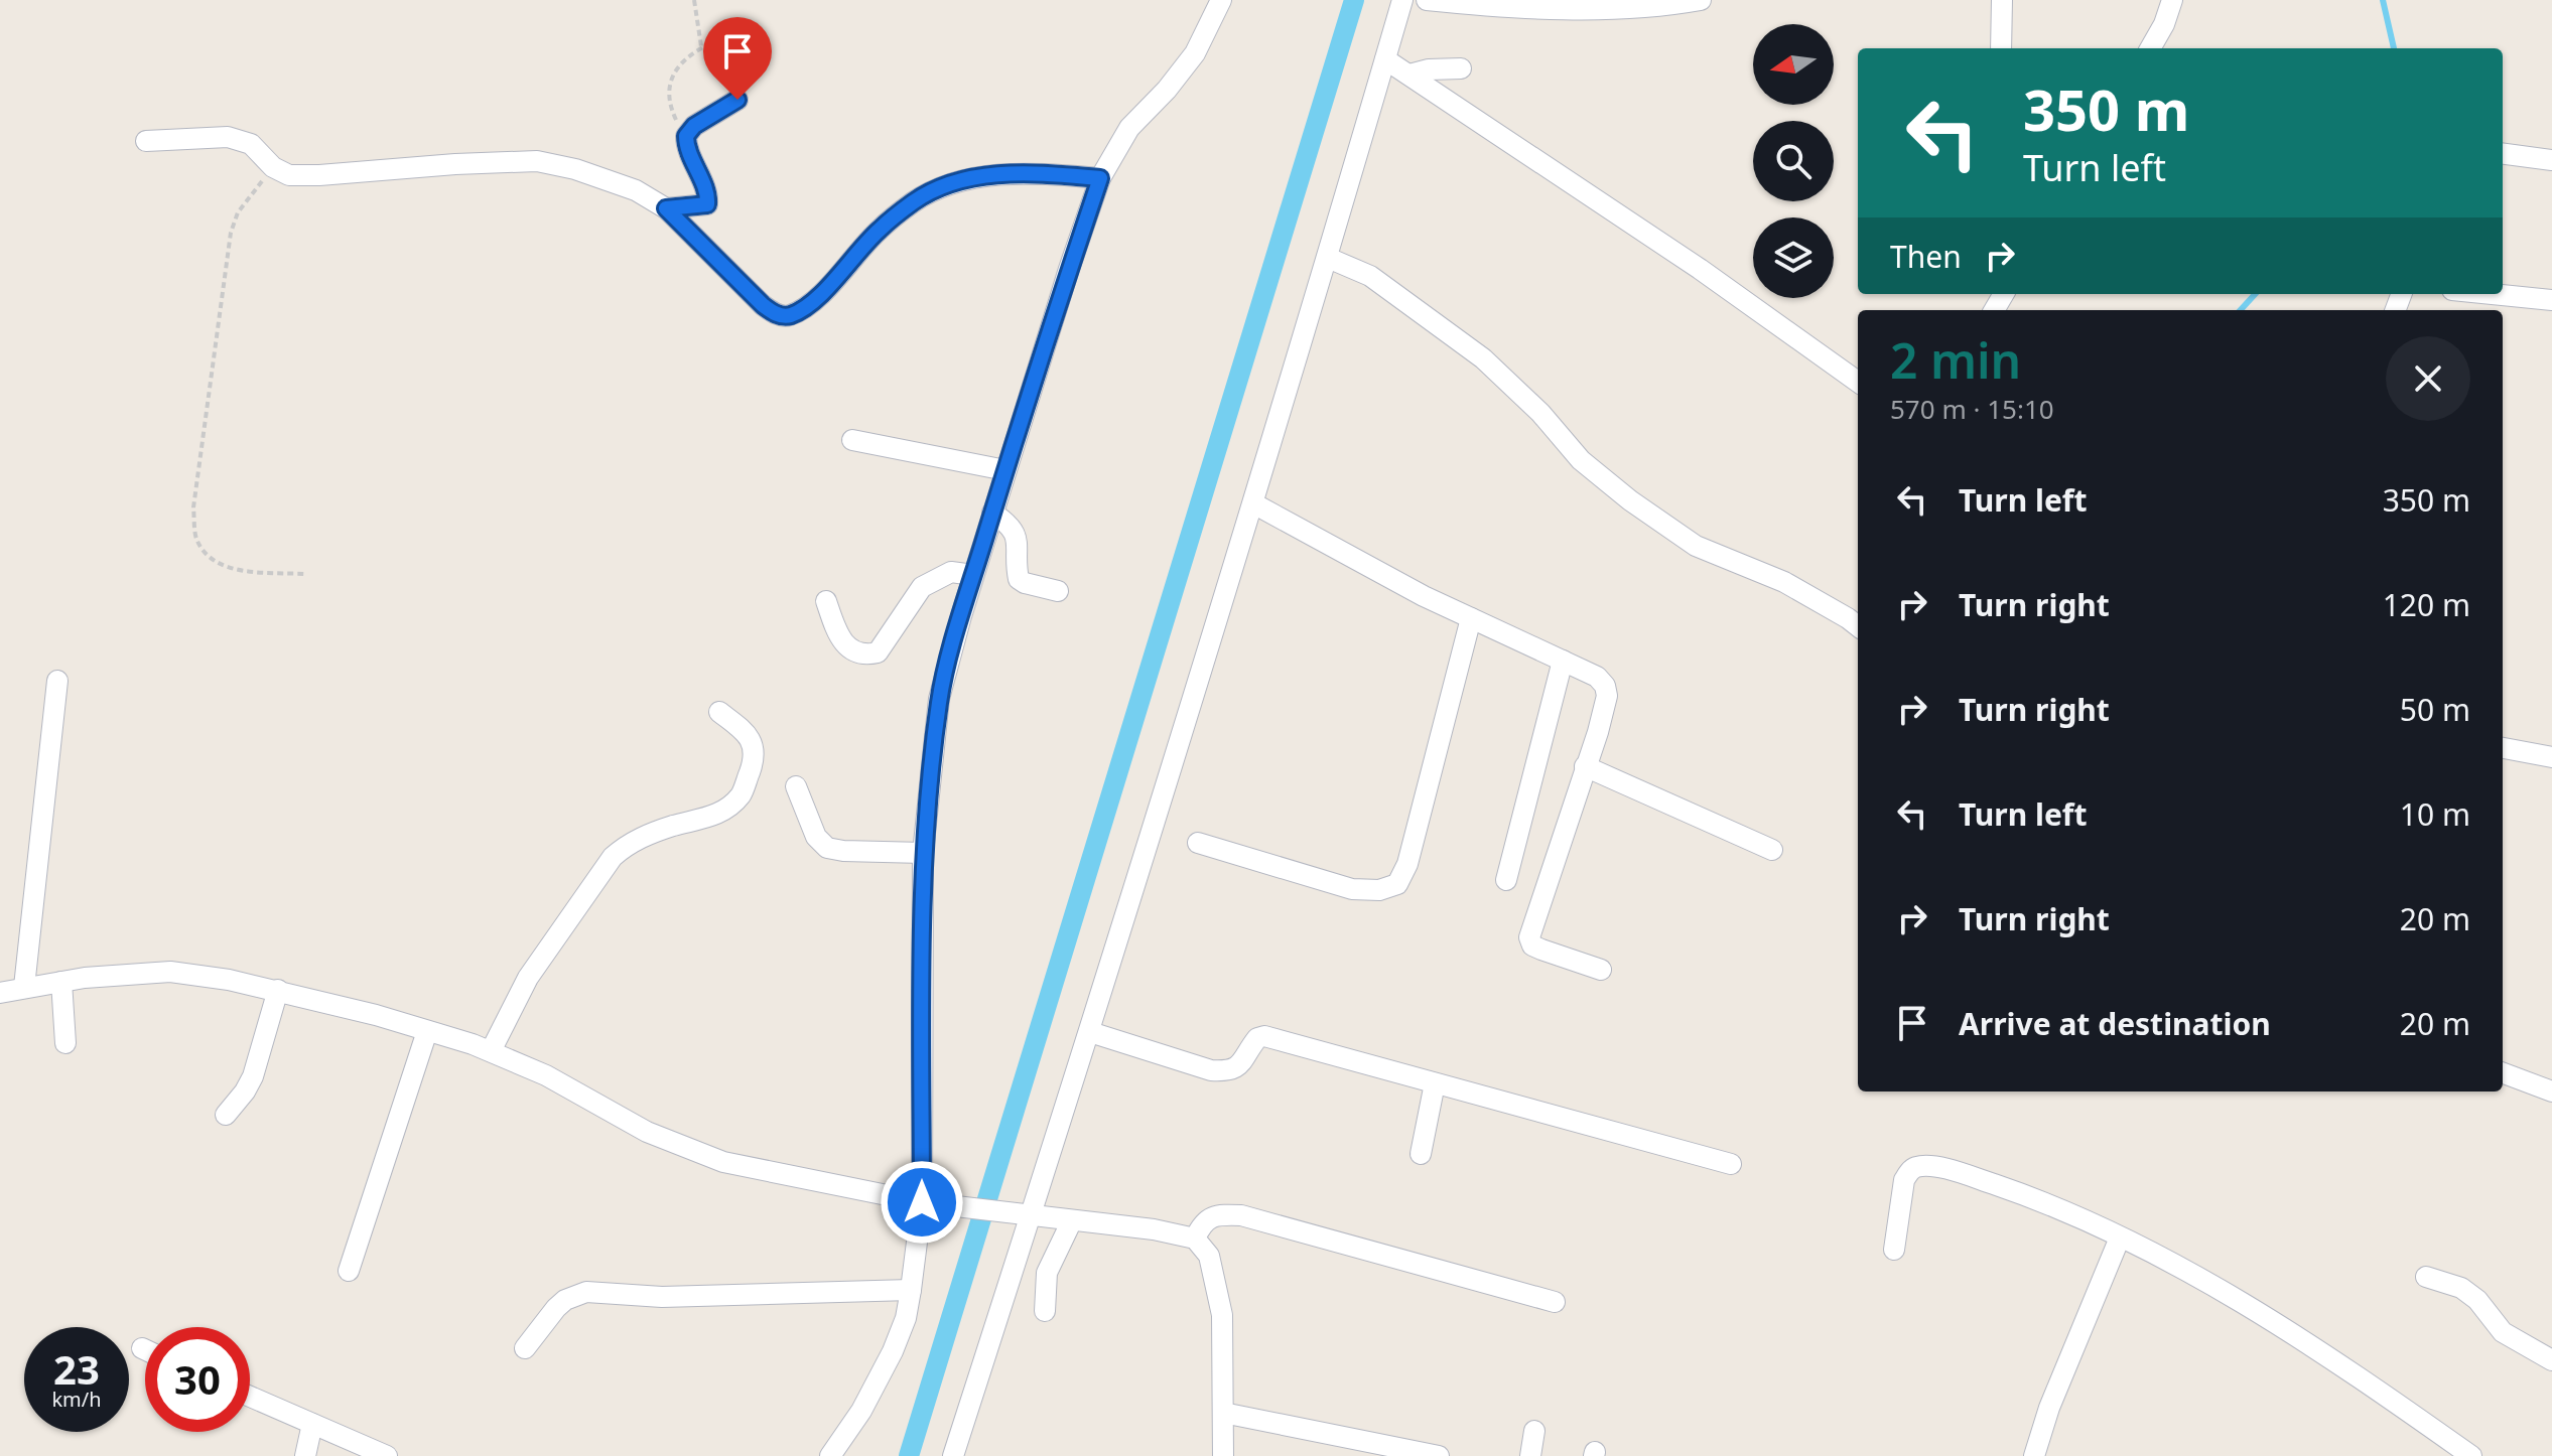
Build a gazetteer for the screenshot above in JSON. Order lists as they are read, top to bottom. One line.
{"north":"left","page":{"turn":["350 m","Turn left"],"then":"Then","heading":["2 min","570 m · 15:10"],"list":[{"name":"Turn left","value":"350 m"},{"name":"Turn right","value":"120 m"},{"name":"Turn right","value":"50 m"},{"name":"Turn left","value":"10 m"},{"name":"Turn right","value":"20 m"},{"name":"Arrive at destination","value":"20 m"}],"speed":"23 km/h","limit":"30"}}
